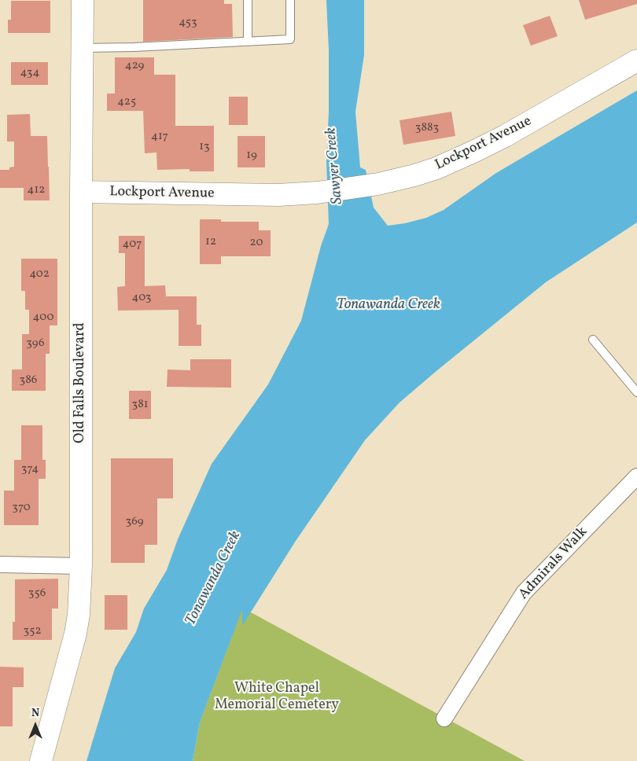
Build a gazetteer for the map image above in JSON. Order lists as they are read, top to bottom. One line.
{"streets":{"street":["Lockport Avenue","Old Falls Boulevard","Admirals Walk"]},"crossings":[["Lockport Avenue","Old Falls Boulevard"]],"water":["Sawyer Creek","Tonawanda Creek"],"parks":["White Chapel Memorial Cemetery"],"house_numbers":["453","429","434","425","3883","417","13","19","412","12","20","407","402","403","400","396","386","381","374","370","369","356","352"],"north":"top"}
